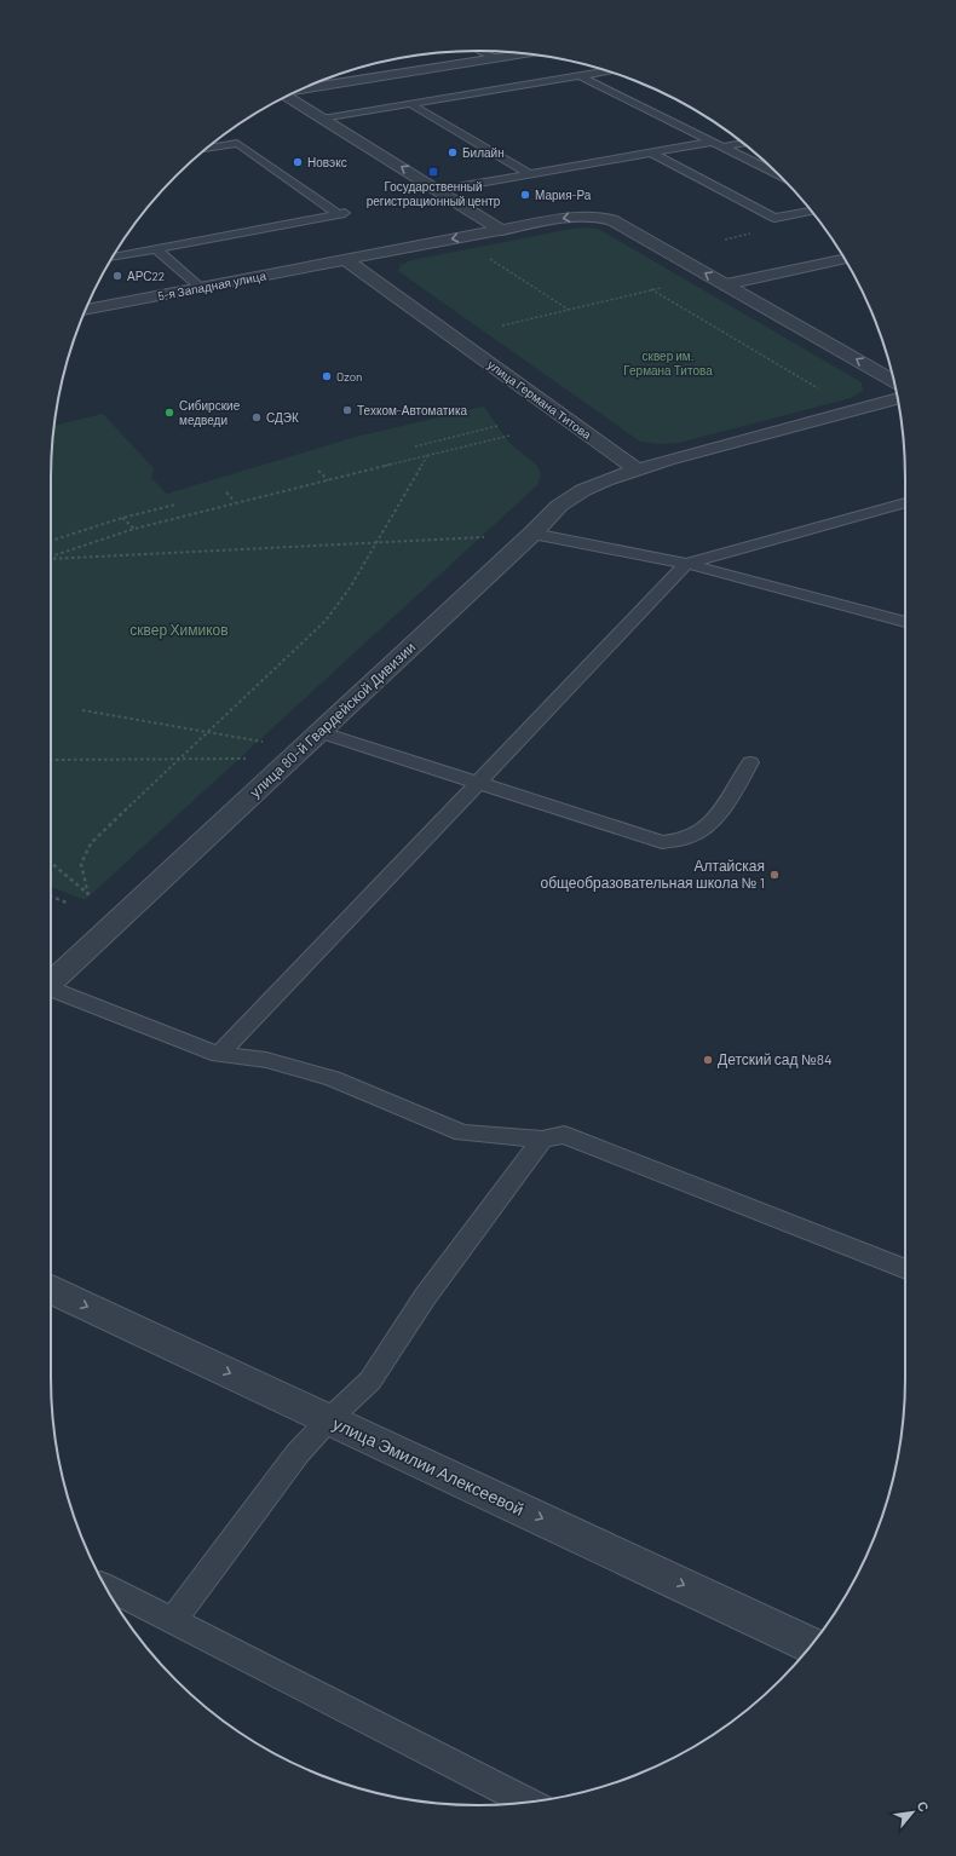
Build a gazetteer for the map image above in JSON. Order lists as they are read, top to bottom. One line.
{"streets":{"street":["5-я Западная улица","улица Германа Титова","улица 80-й Гвардейской Дивизии","улица Эмилии Алексеевой"]},"crossings":[["5-я Западная улица","улица Германа Титова"],["улица Германа Титова","улица 80-й Гвардейской Дивизии"]],"one_way":["улица Эмилии Алексеевой"],"parks":["сквер им. Германа Титова","сквер Химиков"],"places":{"other":["Билайн","Новэкс","Мария-Ра","АРС22","Ozon","Техком-Автоматика","Сибирские медведи","СДЭК","Алтайская общеобразовательная школа № 1","Детский сад №84"],"transit":["Государственный регистрационный центр"]},"north":"top right"}
